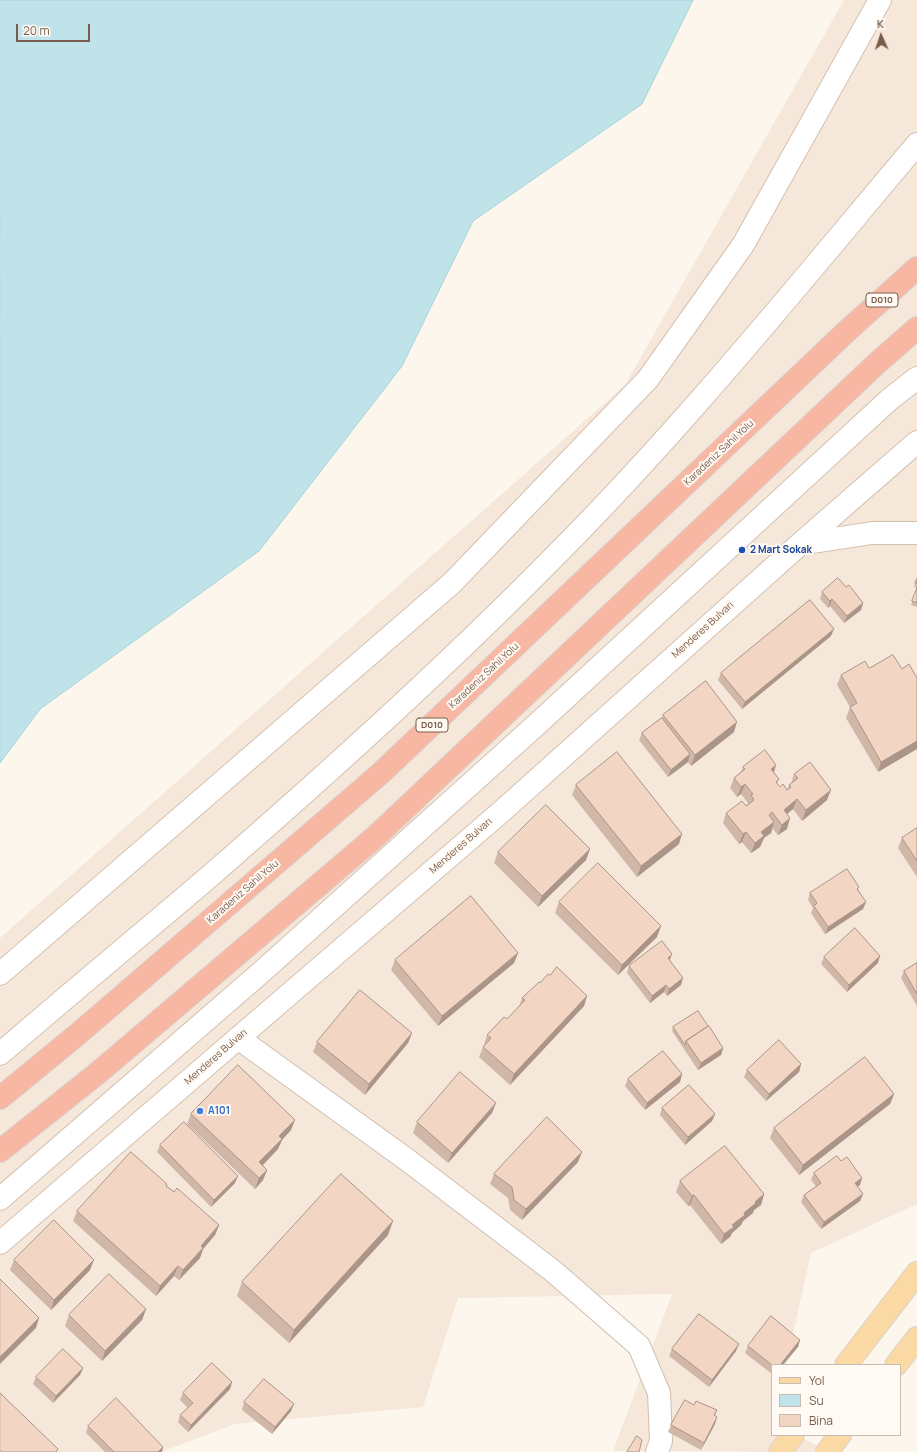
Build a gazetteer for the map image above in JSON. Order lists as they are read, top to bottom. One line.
{"streets":{"highway":["D010","Karadeniz Sahil Yolu"],"main road":["Menderes Bulvarı"]},"places":["2 Mart Sokak","A101"],"legend":["Yol","Su","Bina"],"scale_bar":"20 m","north":"top"}
